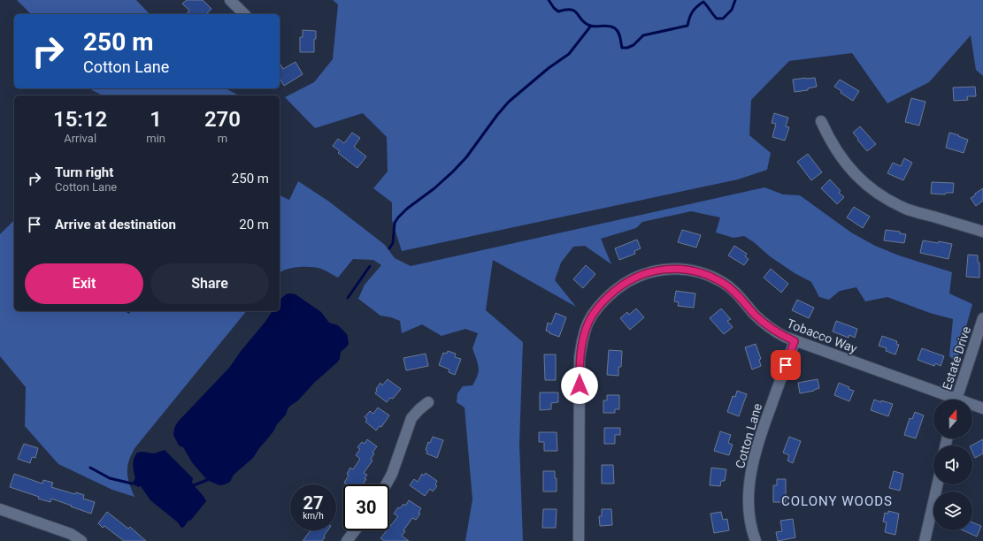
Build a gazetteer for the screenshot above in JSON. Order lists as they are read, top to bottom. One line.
{"streets":{"street":["Tobacco Way","Estate Drive","Cotton Lane"]},"crossings":[["Tobacco Way","Cotton Lane"]],"districts":["COLONY WOODS"],"north":"top","page":{"turn":["250 m","Cotton Lane"],"eta":["15:12","Arrival","1","min","270","m"],"list":[{"name":"Turn right","note":"Cotton Lane","value":"250 m"},{"name":"Arrive at destination","value":"20 m"}],"buttons":["Exit","Share"],"speed":"27 km/h","limit":"30"}}
